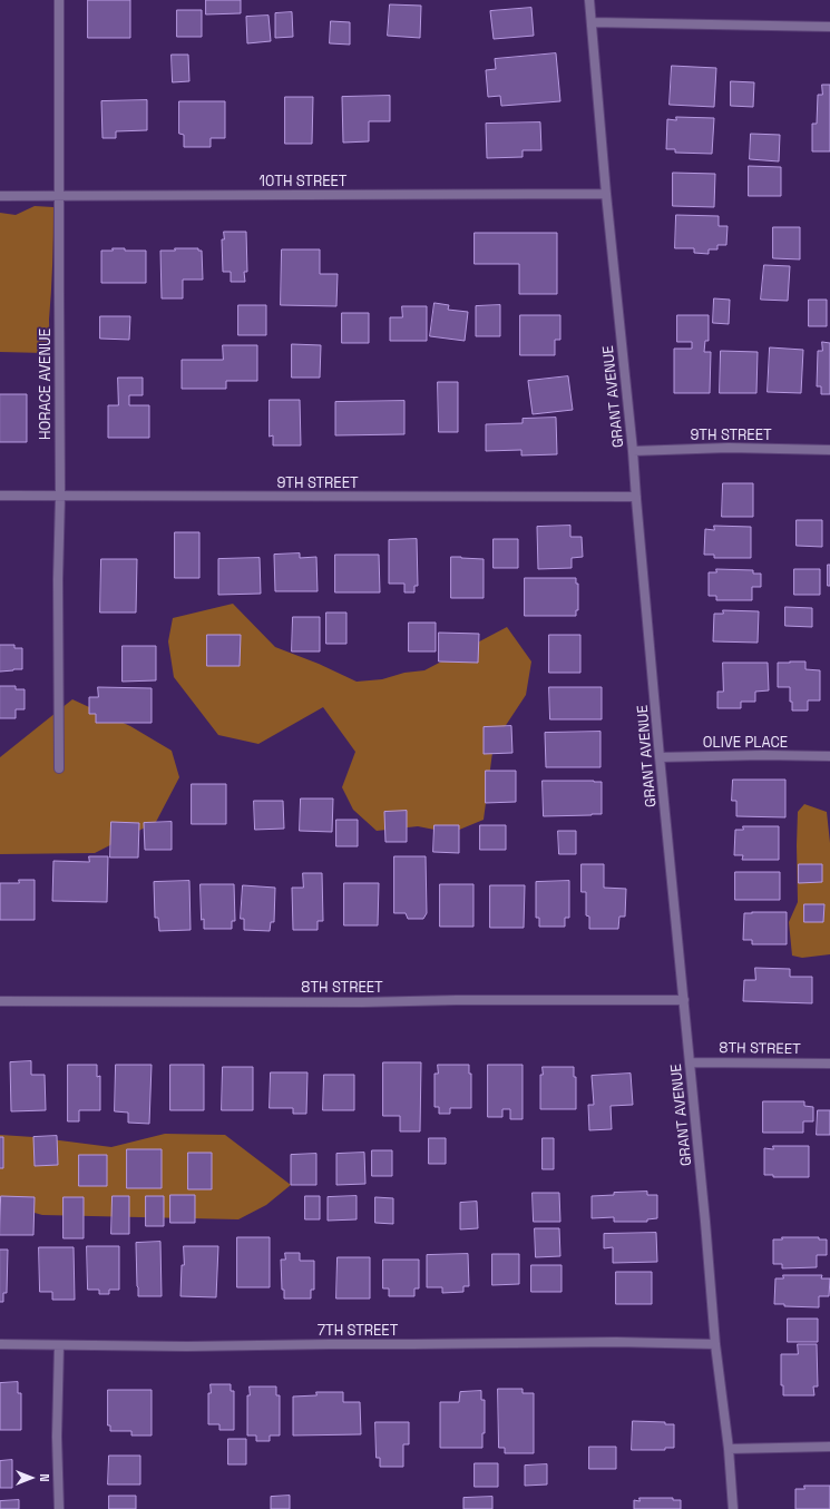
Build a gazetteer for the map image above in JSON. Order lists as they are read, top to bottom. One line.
{"streets":{"street":["10TH STREET","HORACE AVENUE","GRANT AVENUE","9TH STREET","OLIVE PLACE","8TH STREET","7TH STREET"]},"crossings":[["10TH STREET","HORACE AVENUE"],["10TH STREET","GRANT AVENUE"],["HORACE AVENUE","9TH STREET"],["GRANT AVENUE","9TH STREET"],["GRANT AVENUE","OLIVE PLACE"],["GRANT AVENUE","8TH STREET"],["GRANT AVENUE","7TH STREET"]],"north":"right"}
